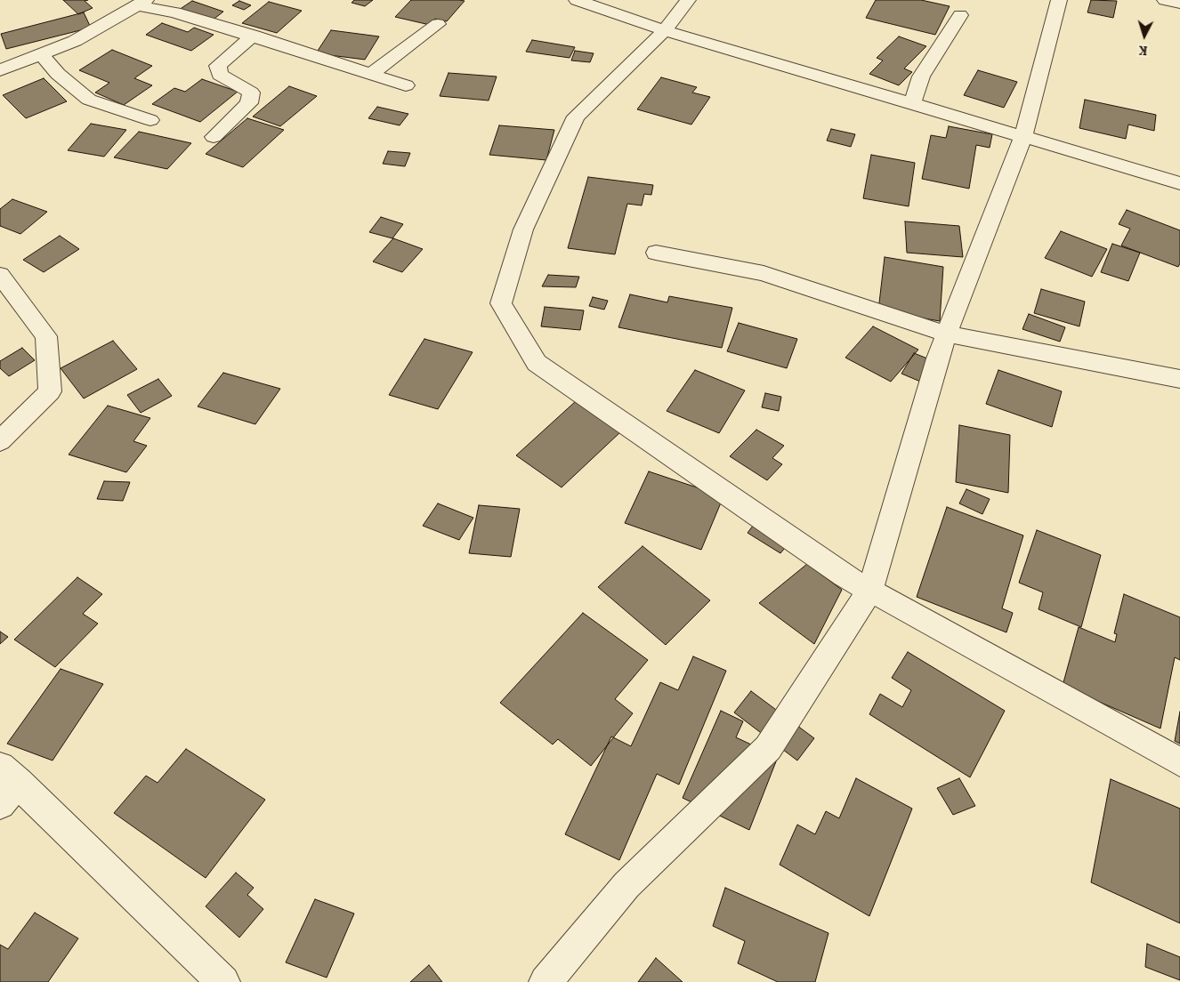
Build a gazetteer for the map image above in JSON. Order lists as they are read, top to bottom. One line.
{"north":"bottom"}
